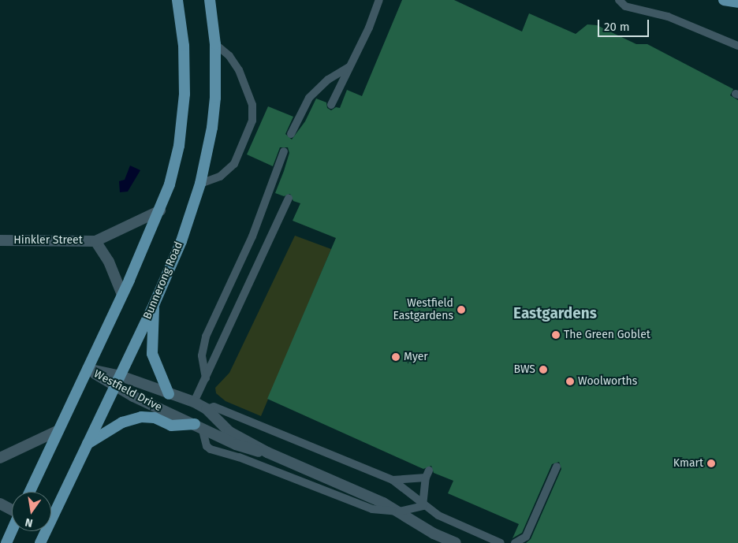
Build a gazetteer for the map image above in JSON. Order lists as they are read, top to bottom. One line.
{"streets":{"main road":["Bunnerong Road"],"street":["Hinkler Street","Westfield Drive"]},"crossings":[["Bunnerong Road","Westfield Drive"]],"districts":["Eastgardens"],"places":["Westfield Eastgardens","The Green Goblet","Myer","BWS","Woolworths","Kmart"],"scale_bar":"20 m","north":"bottom"}
